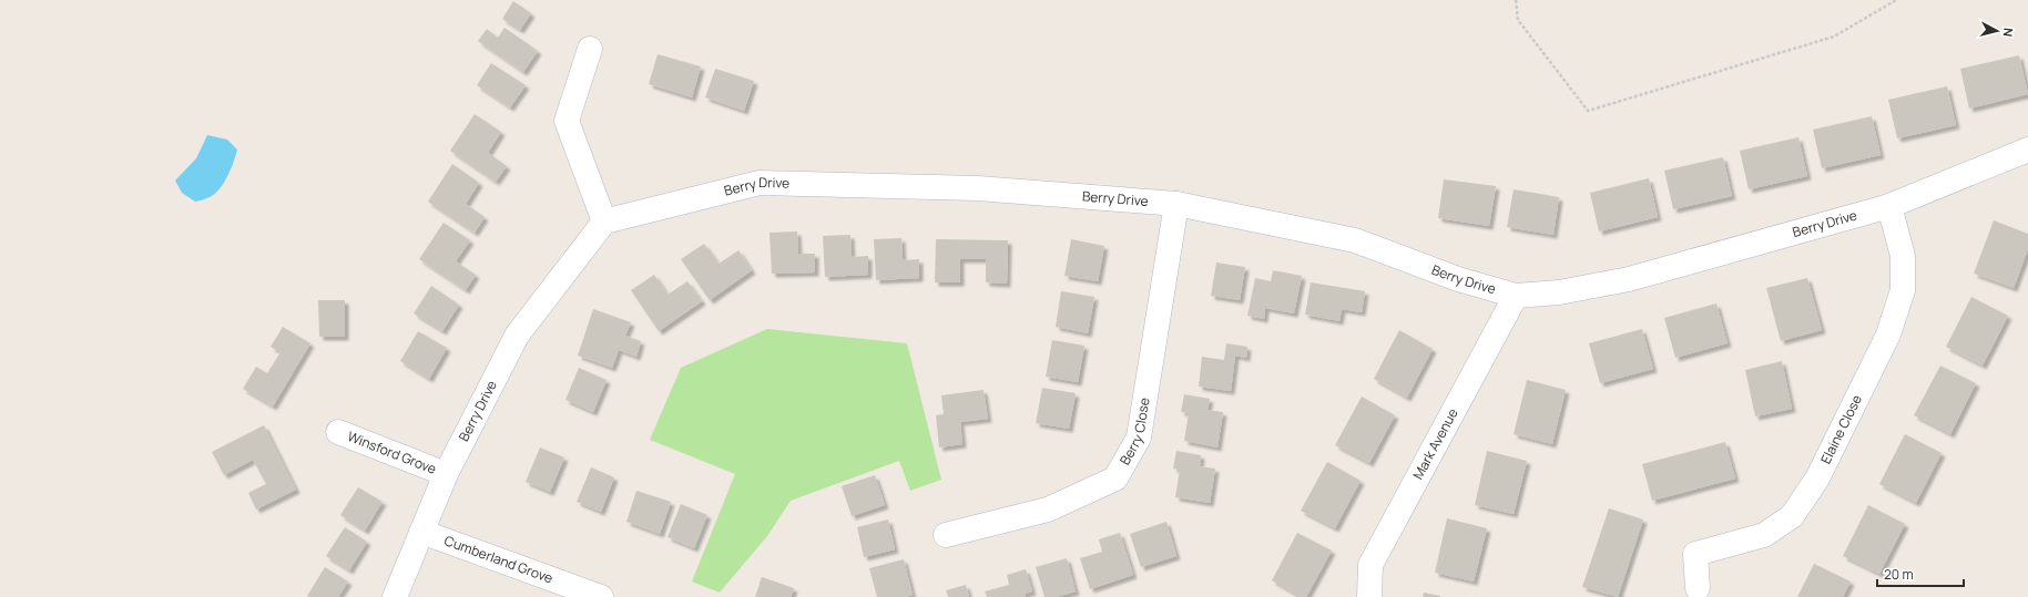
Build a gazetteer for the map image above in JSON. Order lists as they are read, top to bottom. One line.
{"streets":{"street":["Berry Drive","Berry Close","Elaine Close","Mark Avenue","Winsford Grove","Cumberland Grove"]},"crossings":[["Berry Drive","Berry Close"],["Berry Drive","Elaine Close"],["Berry Drive","Mark Avenue"],["Berry Drive","Winsford Grove"],["Berry Drive","Cumberland Grove"]],"scale_bar":"20 m","north":"right"}
